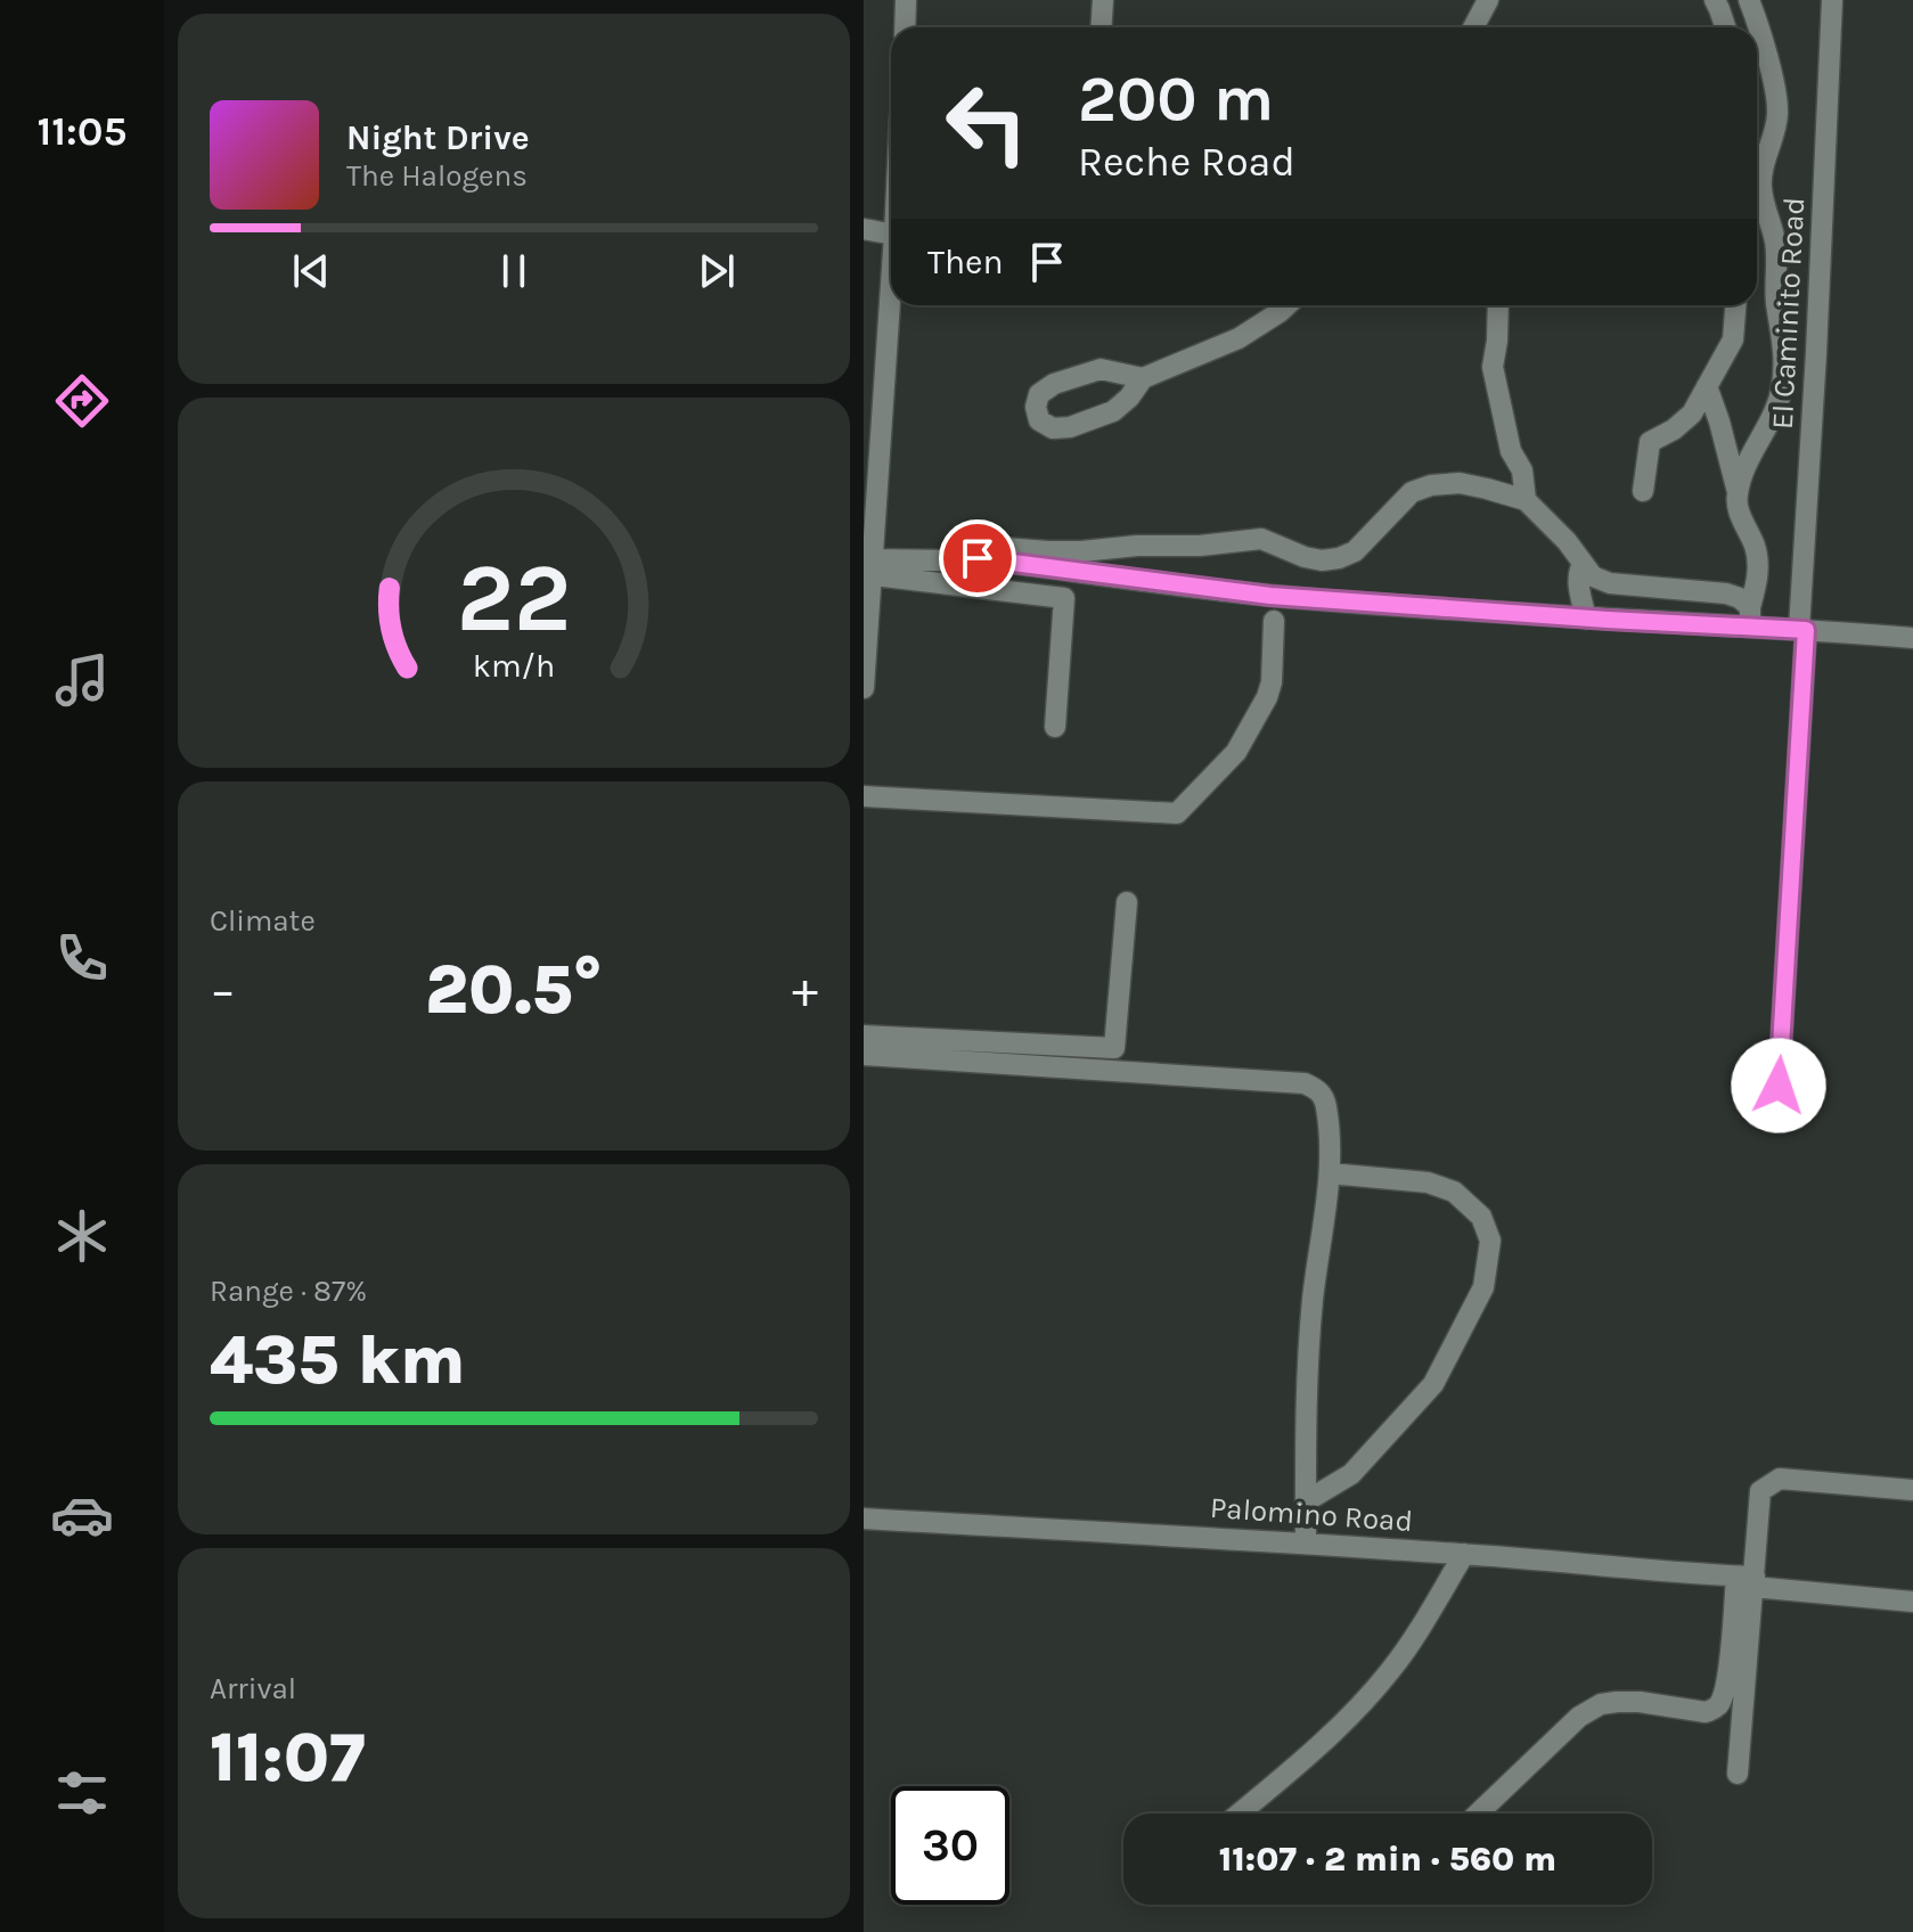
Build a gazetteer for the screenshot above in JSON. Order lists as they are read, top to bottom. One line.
{"streets":{"street":["El Caminito Road","Palomino Road"]},"page":{"tabs":"11:05","turn":["200 m","Reche Road"],"song":["Night Drive","The Halogens"],"then":"Then","tile":["Climate",["Range · 87%","435 km"],["Arrival","11:07"]],"heat":["−","20.5°","+"],"limit":"30","trip":"11:07 · 2 min · 560 m","gauge":["22","km/h"]}}
